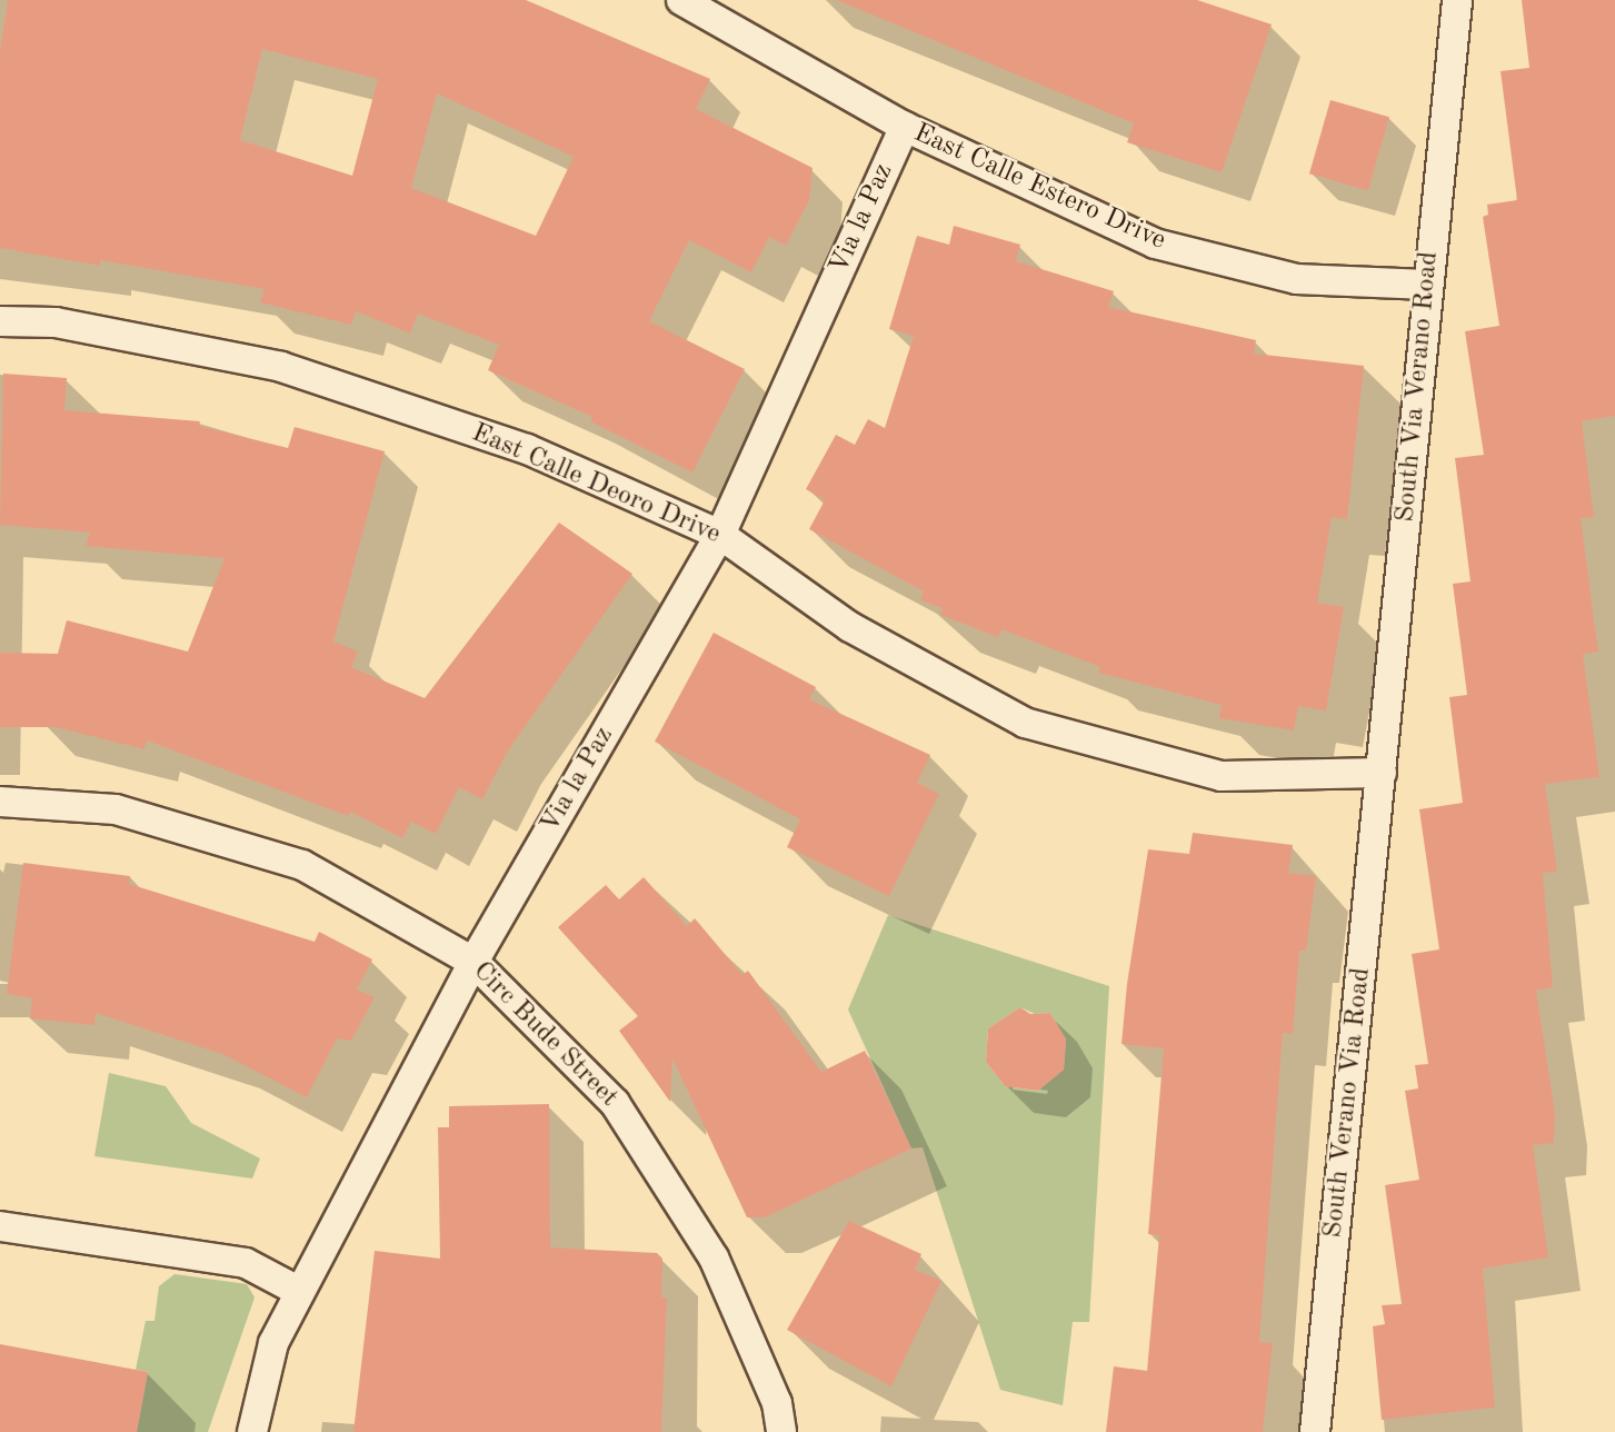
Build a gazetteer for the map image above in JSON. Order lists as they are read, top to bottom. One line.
{"streets":{"lane":["East Calle Estero Drive","Via la Paz","South Via Verano Road","East Calle Deoro Drive","Circ Bude Street","South Verano Via Road"]},"crossings":[["East Calle Estero Drive","Via la Paz"],["East Calle Estero Drive","South Via Verano Road"],["Via la Paz","East Calle Deoro Drive"],["Via la Paz","Circ Bude Street"],["South Via Verano Road","East Calle Deoro Drive"],["South Via Verano Road","South Verano Via Road"],["East Calle Deoro Drive","South Verano Via Road"]]}
